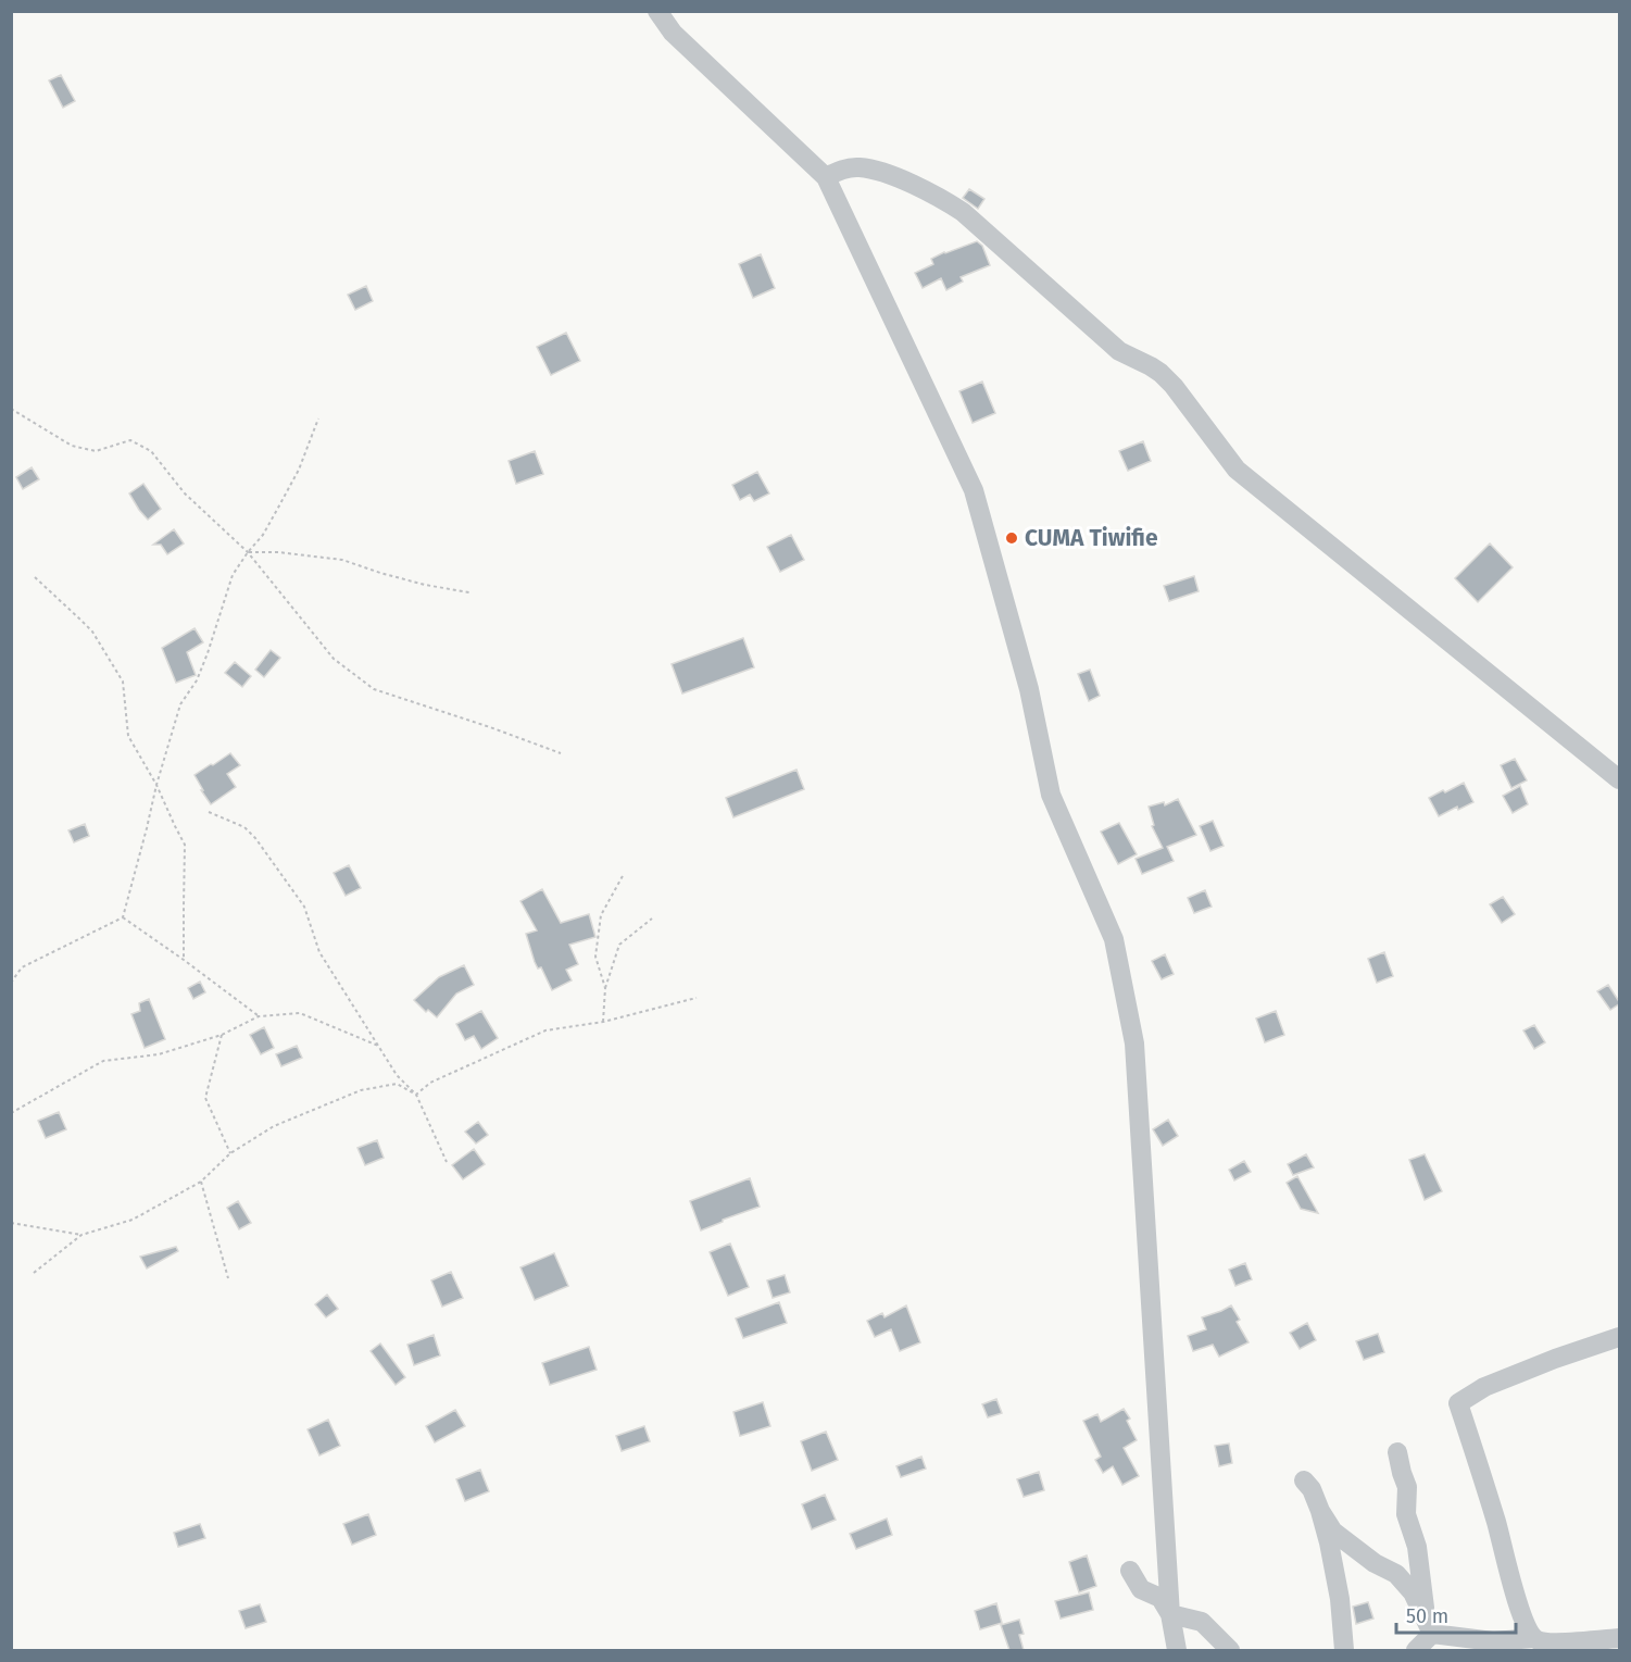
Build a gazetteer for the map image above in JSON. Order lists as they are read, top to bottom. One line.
{"places":["CUMA Tiwifie"],"scale_bar":"50 m"}
